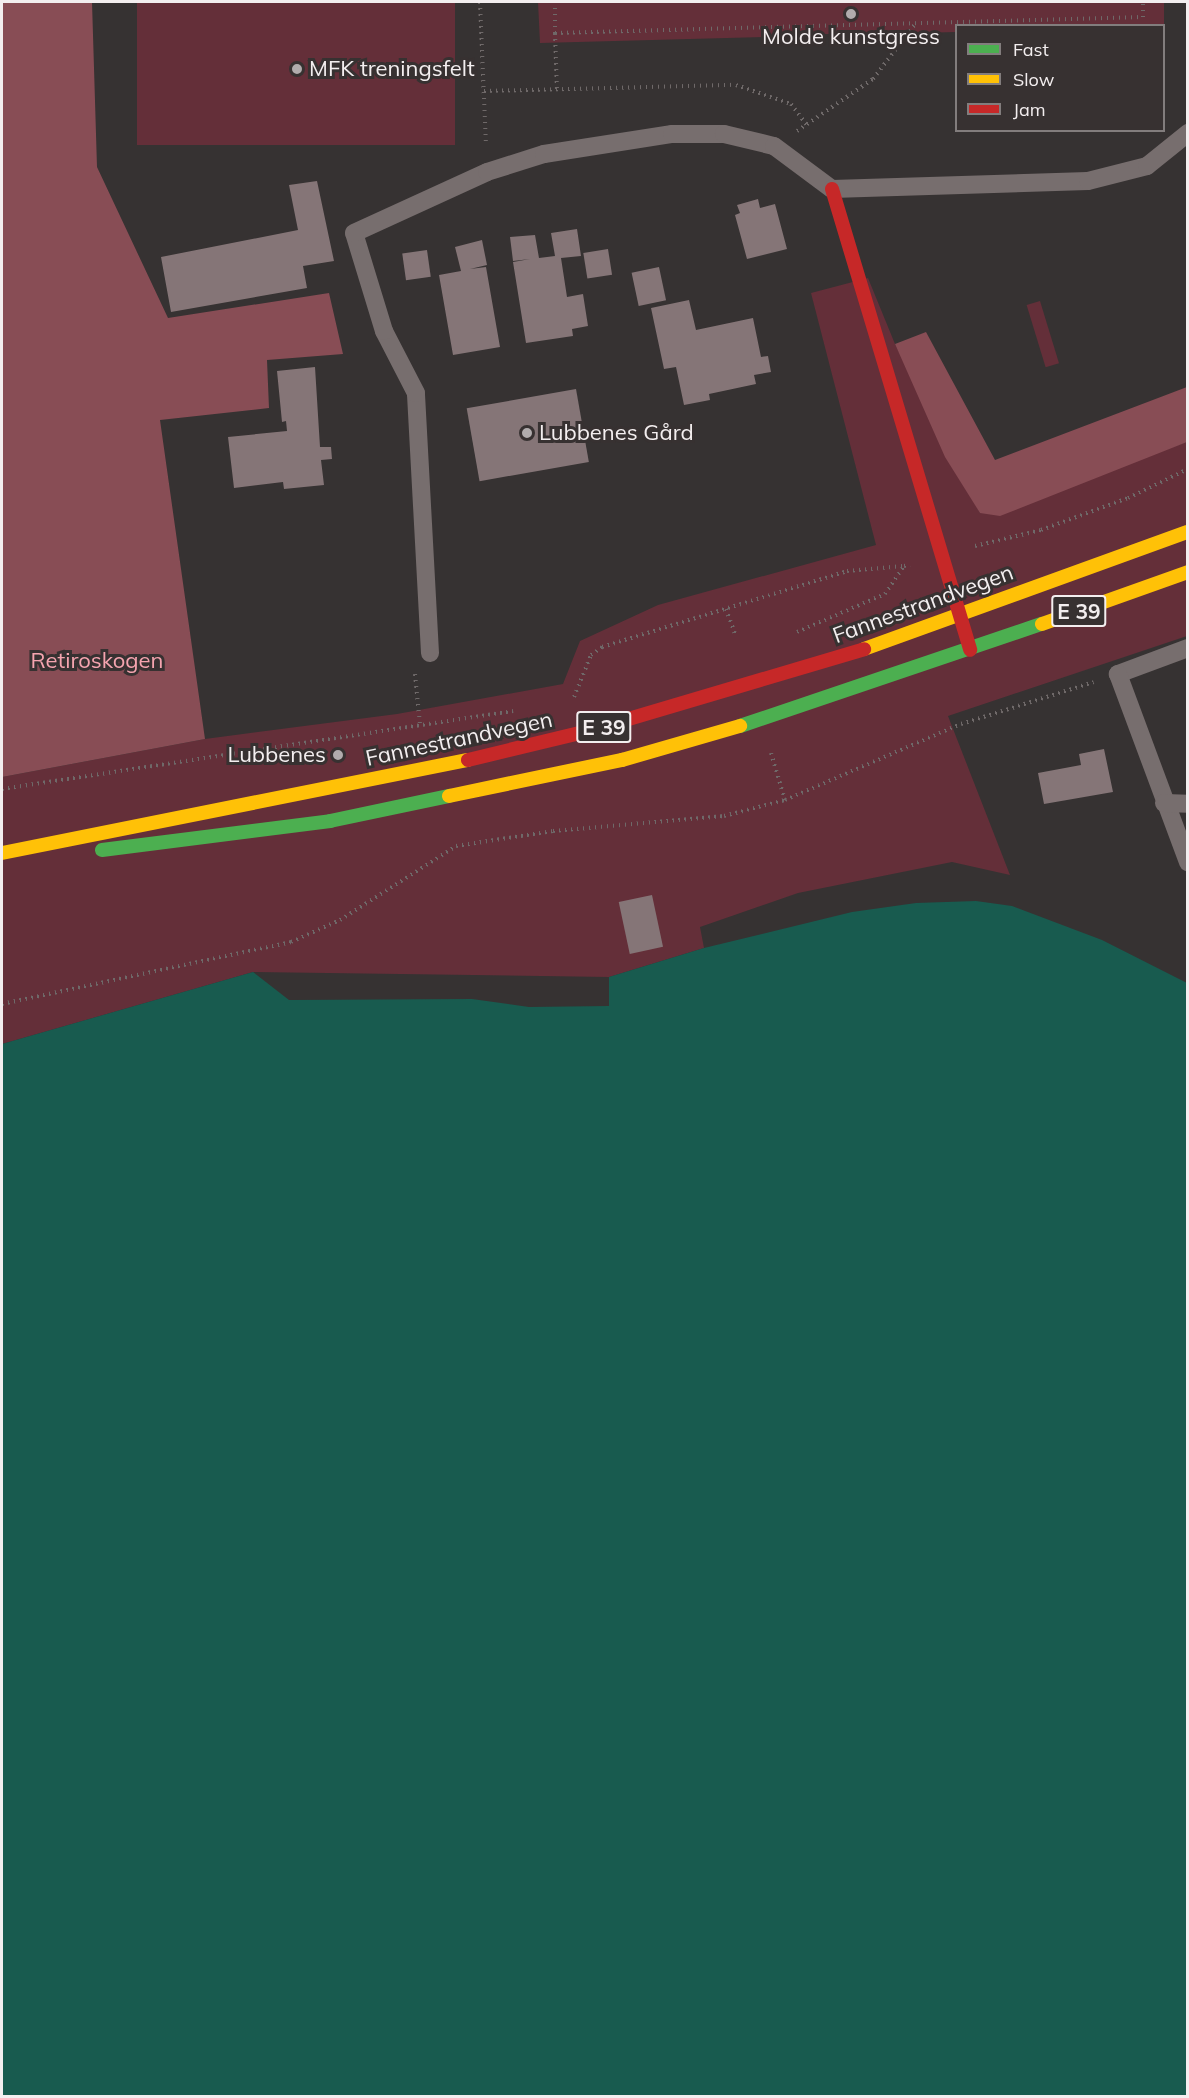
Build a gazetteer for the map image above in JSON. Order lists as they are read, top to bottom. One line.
{"streets":{"main road":["Fannestrandvegen","E 39"]},"parks":["Retiroskogen"],"places":["Molde kunstgress","MFK treningsfelt","Lubbenes Gård","Lubbenes"],"legend":["Fast","Slow","Jam"]}
